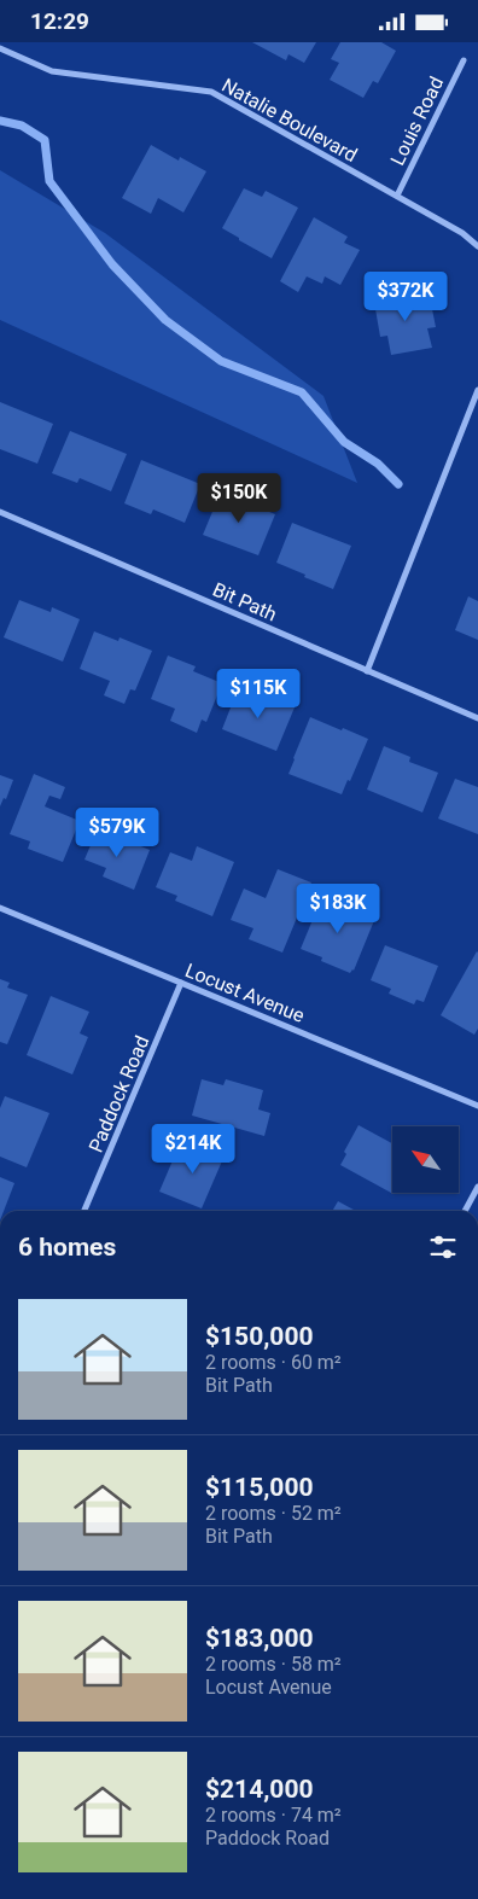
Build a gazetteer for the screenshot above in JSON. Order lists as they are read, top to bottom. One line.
{"streets":{"street":["Natalie Boulevard","Louis Road","Bit Path","Locust Avenue","Paddock Road"]},"crossings":[["Natalie Boulevard","Louis Road"],["Locust Avenue","Paddock Road"]],"north":"top left","page":{"status":"12:29","price":["$372K","$150K","$115K","$579K","$183K","$214K"],"heading":"6 homes","list":[{"name":"$150,000","note":"2 rooms · 60 m² · Bit Path"},{"name":"$115,000","note":"2 rooms · 52 m² · Bit Path"},{"name":"$183,000","note":"2 rooms · 58 m² · Locust Avenue"},{"name":"$214,000","note":"2 rooms · 74 m² · Paddock Road"}]}}
